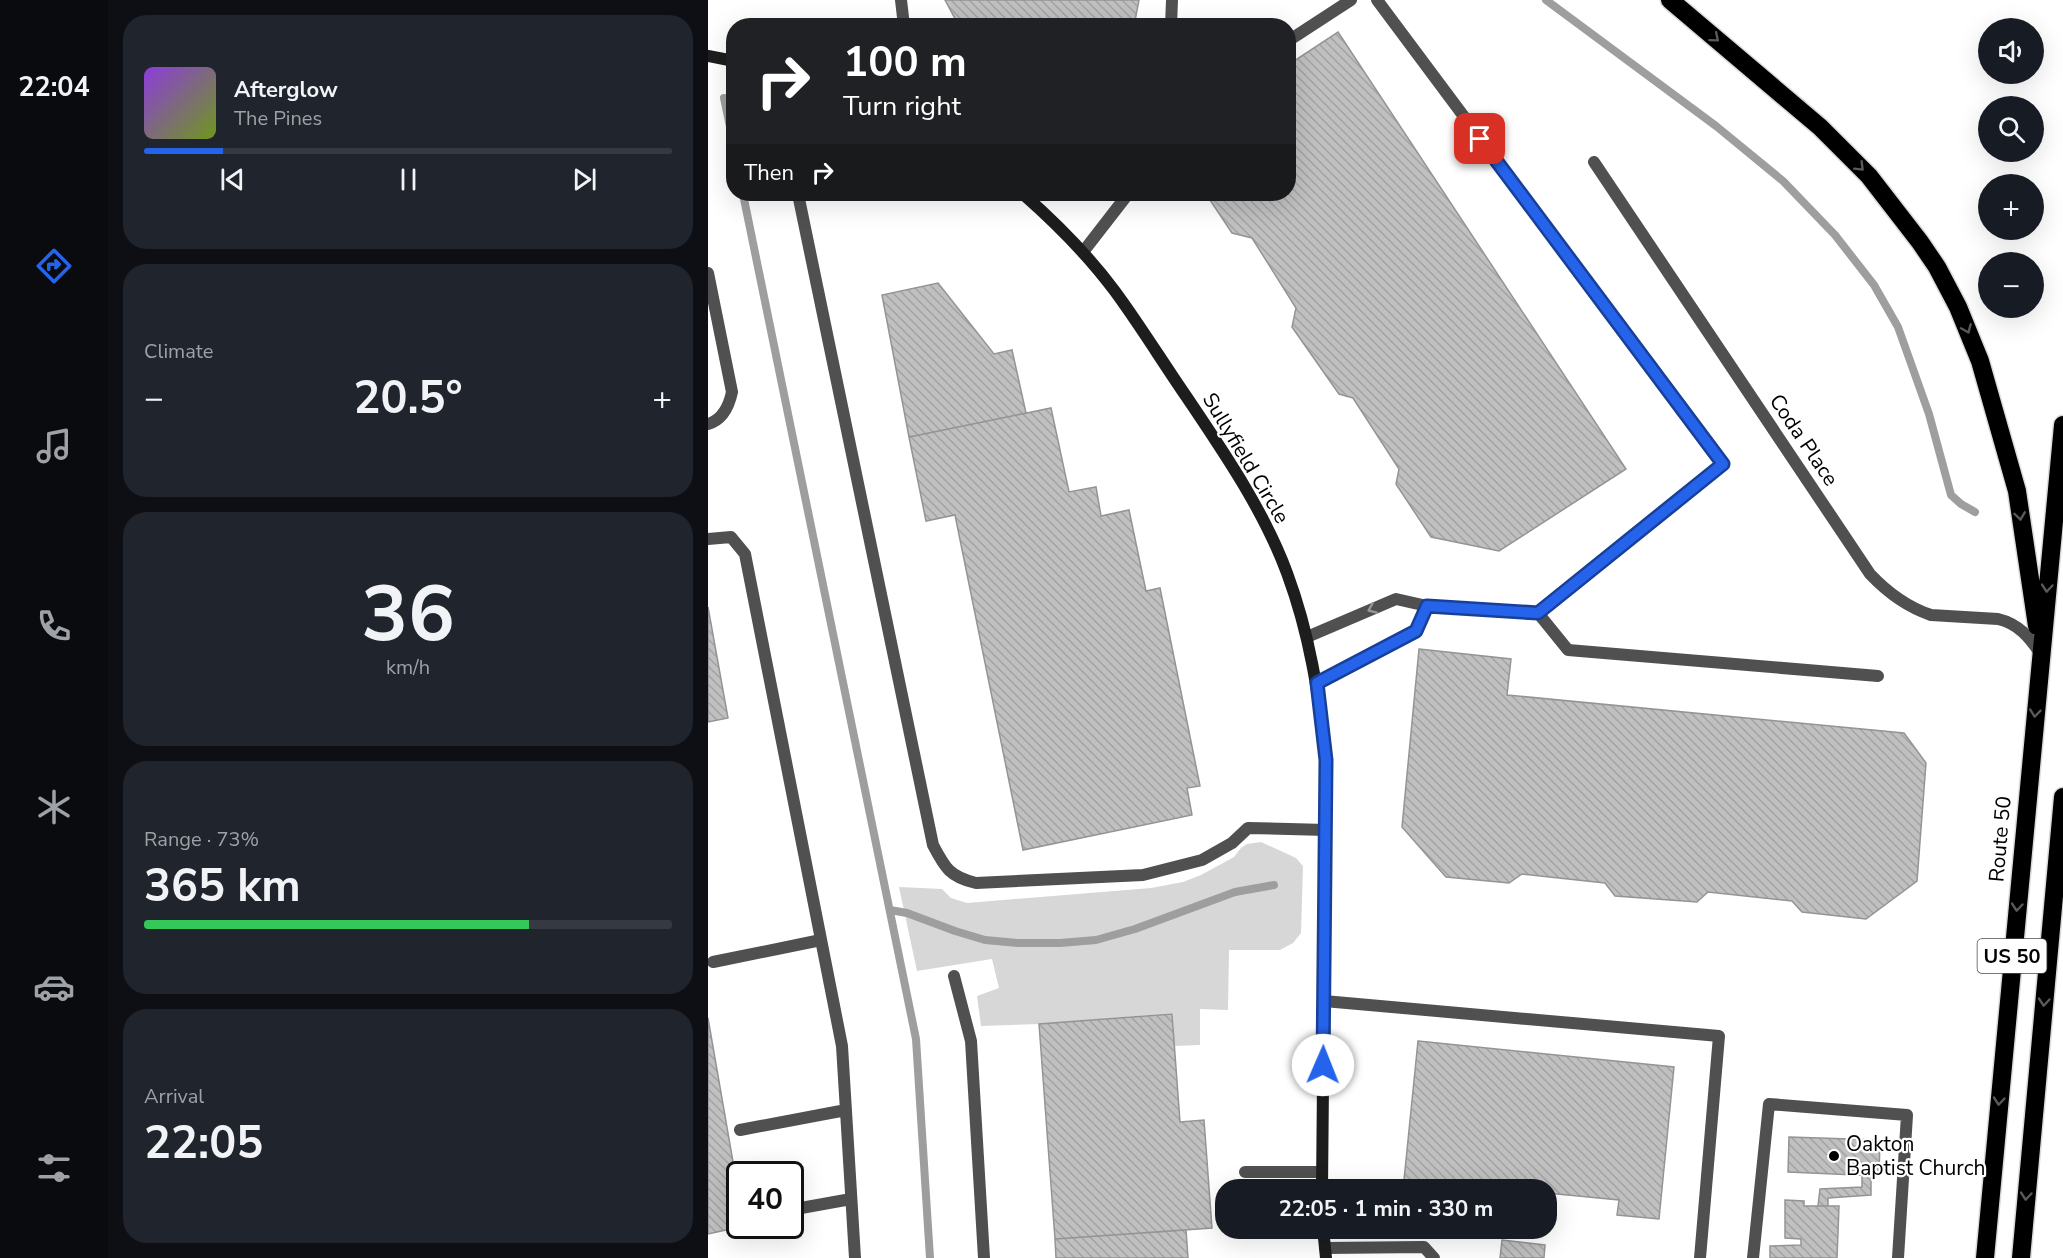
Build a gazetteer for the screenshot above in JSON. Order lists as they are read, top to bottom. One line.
{"streets":{"highway":["Route 50","US 50"],"street":["Coda Place","Sullyfield Circle"]},"crossings":[["Coda Place","Route 50"]],"places":["Oakton Baptist Church"],"page":{"tabs":"22:04","map_buttons":["+","−"],"turn":["100 m","Turn right"],"song":["Afterglow","The Pines"],"then":"Then","tile":["Climate",["36","km/h"],["Range · 73%","365 km"],["Arrival","22:05"]],"heat":["−","20.5°","+"],"limit":"40","trip":"22:05 · 1 min · 330 m"}}
